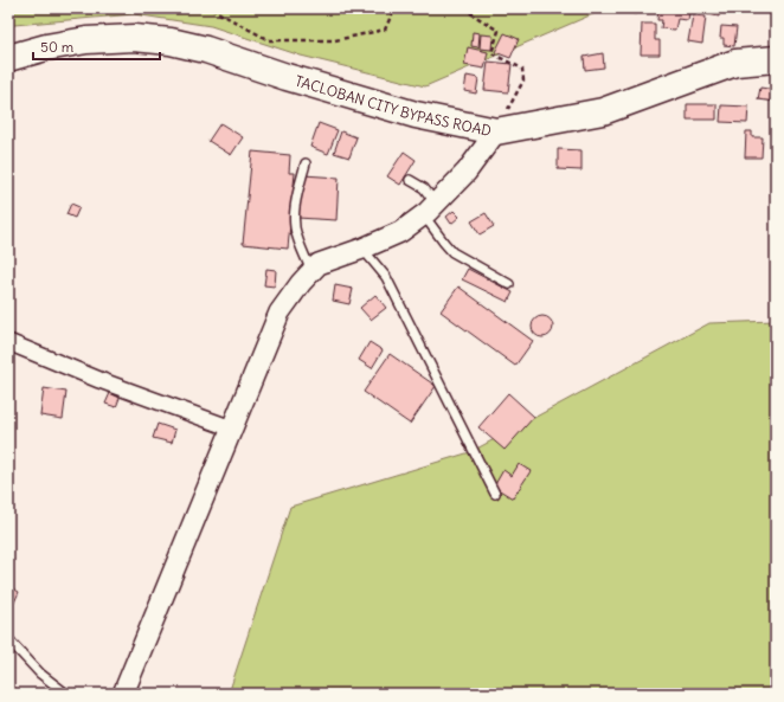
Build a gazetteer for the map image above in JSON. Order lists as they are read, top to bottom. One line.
{"streets":{"highway":["TACLOBAN CITY BYPASS ROAD"]},"scale_bar":"50 m"}
